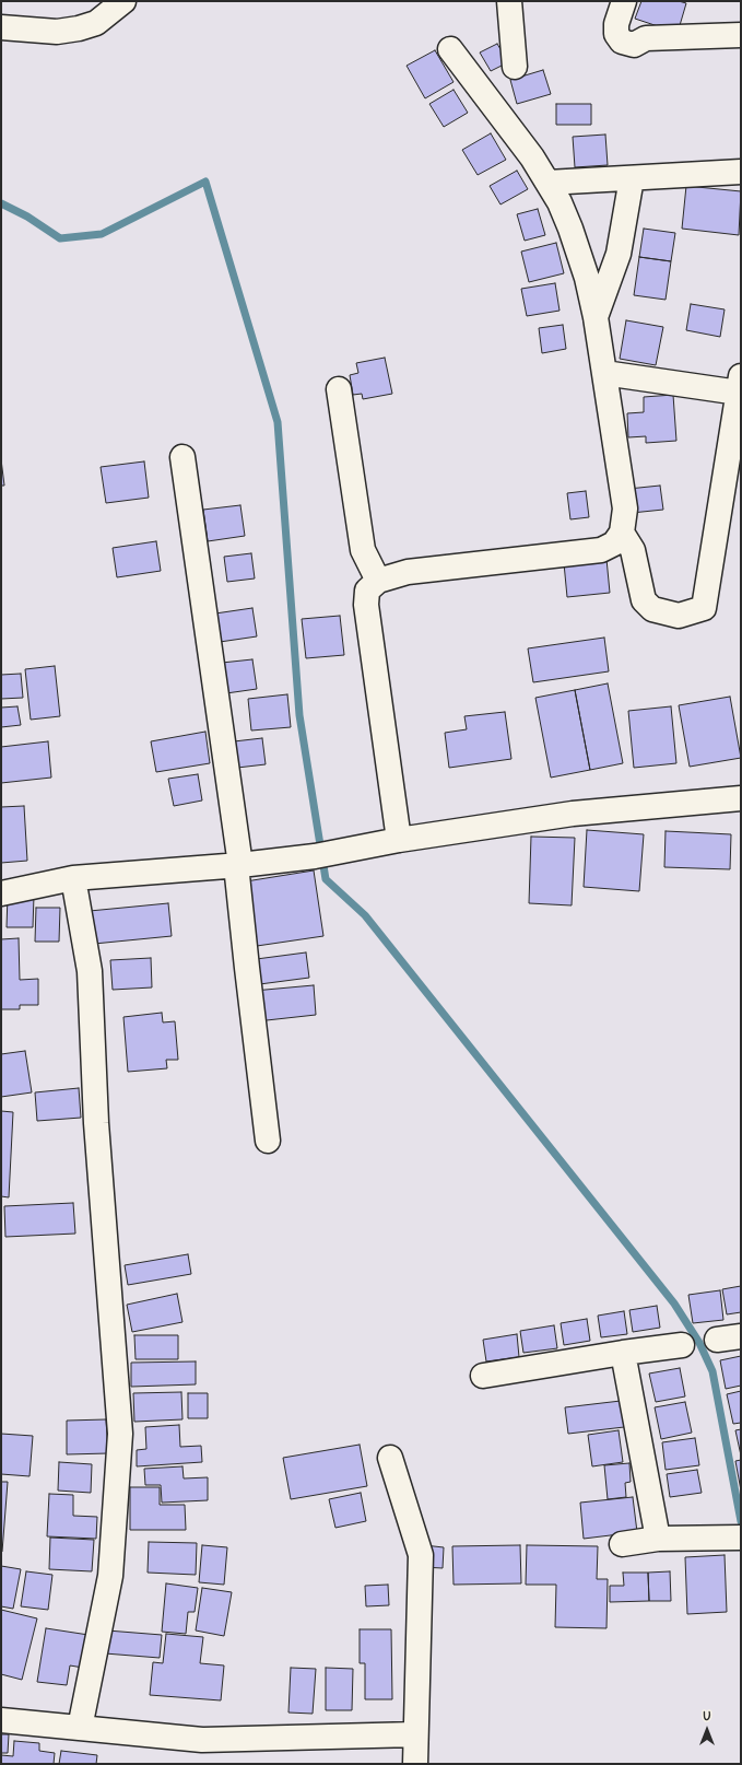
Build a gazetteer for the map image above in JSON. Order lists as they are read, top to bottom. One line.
{"north":"top"}
